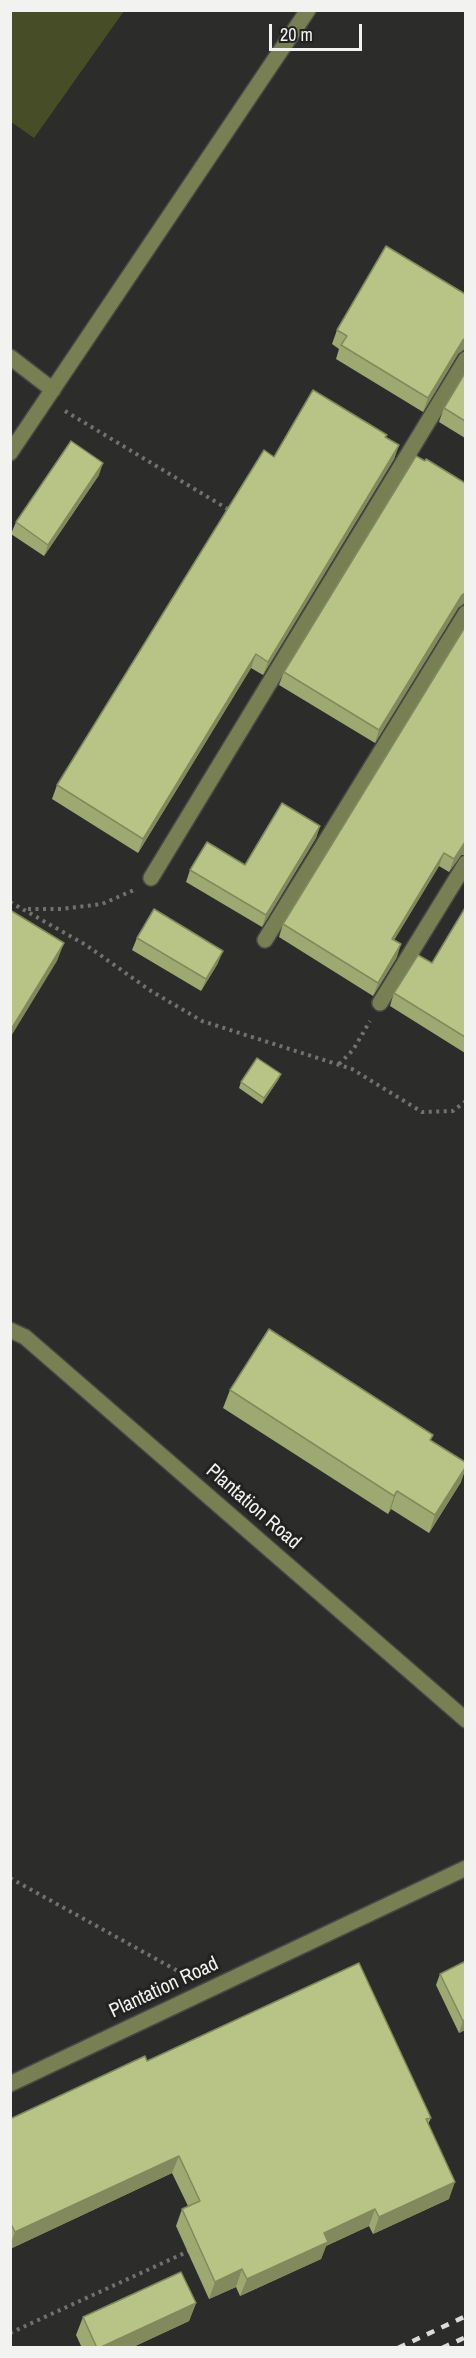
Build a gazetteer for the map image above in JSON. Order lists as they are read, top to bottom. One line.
{"streets":{"lane":["Plantation Road"]},"scale_bar":"20 m"}
